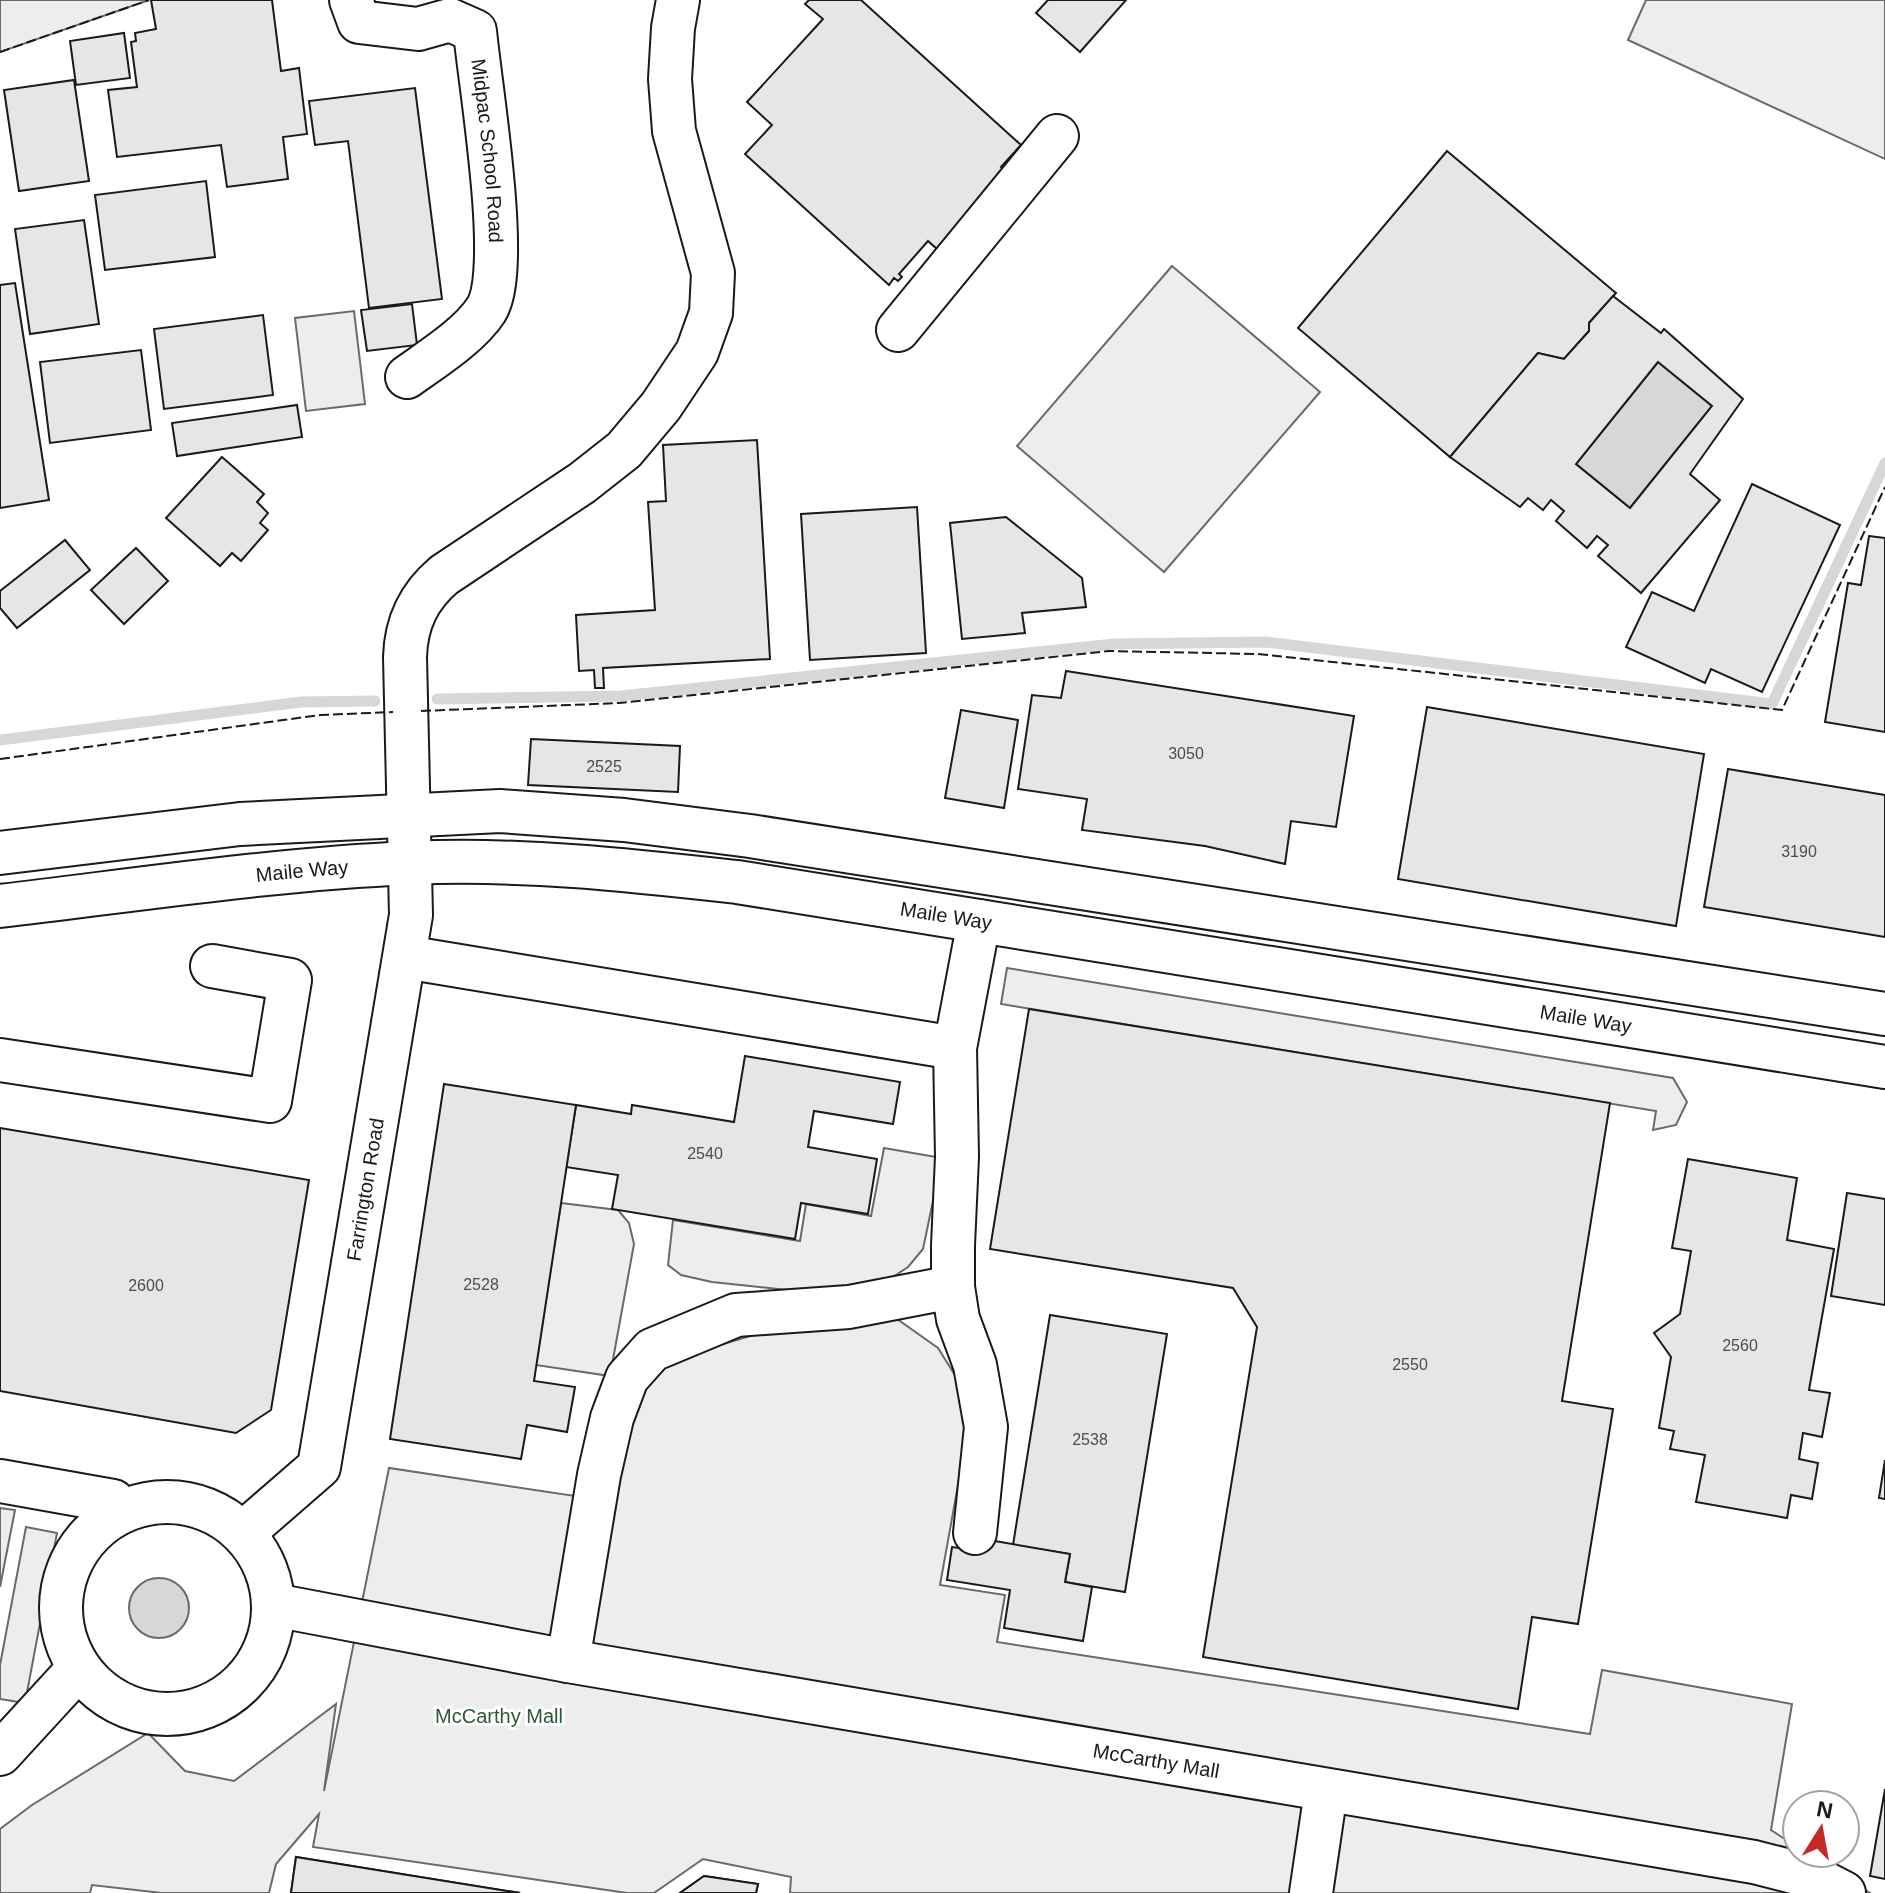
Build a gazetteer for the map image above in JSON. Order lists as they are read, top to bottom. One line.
{"streets":{"street":["Midpac School Road","Maile Way","Farrington Road","McCarthy Mall"]},"crossings":[["Maile Way","Farrington Road"],["Farrington Road","McCarthy Mall"]],"parks":["McCarthy Mall"],"house_numbers":["3050","2525","3190","2540","2528","2600","2560","2550","2538"],"north":"top"}
